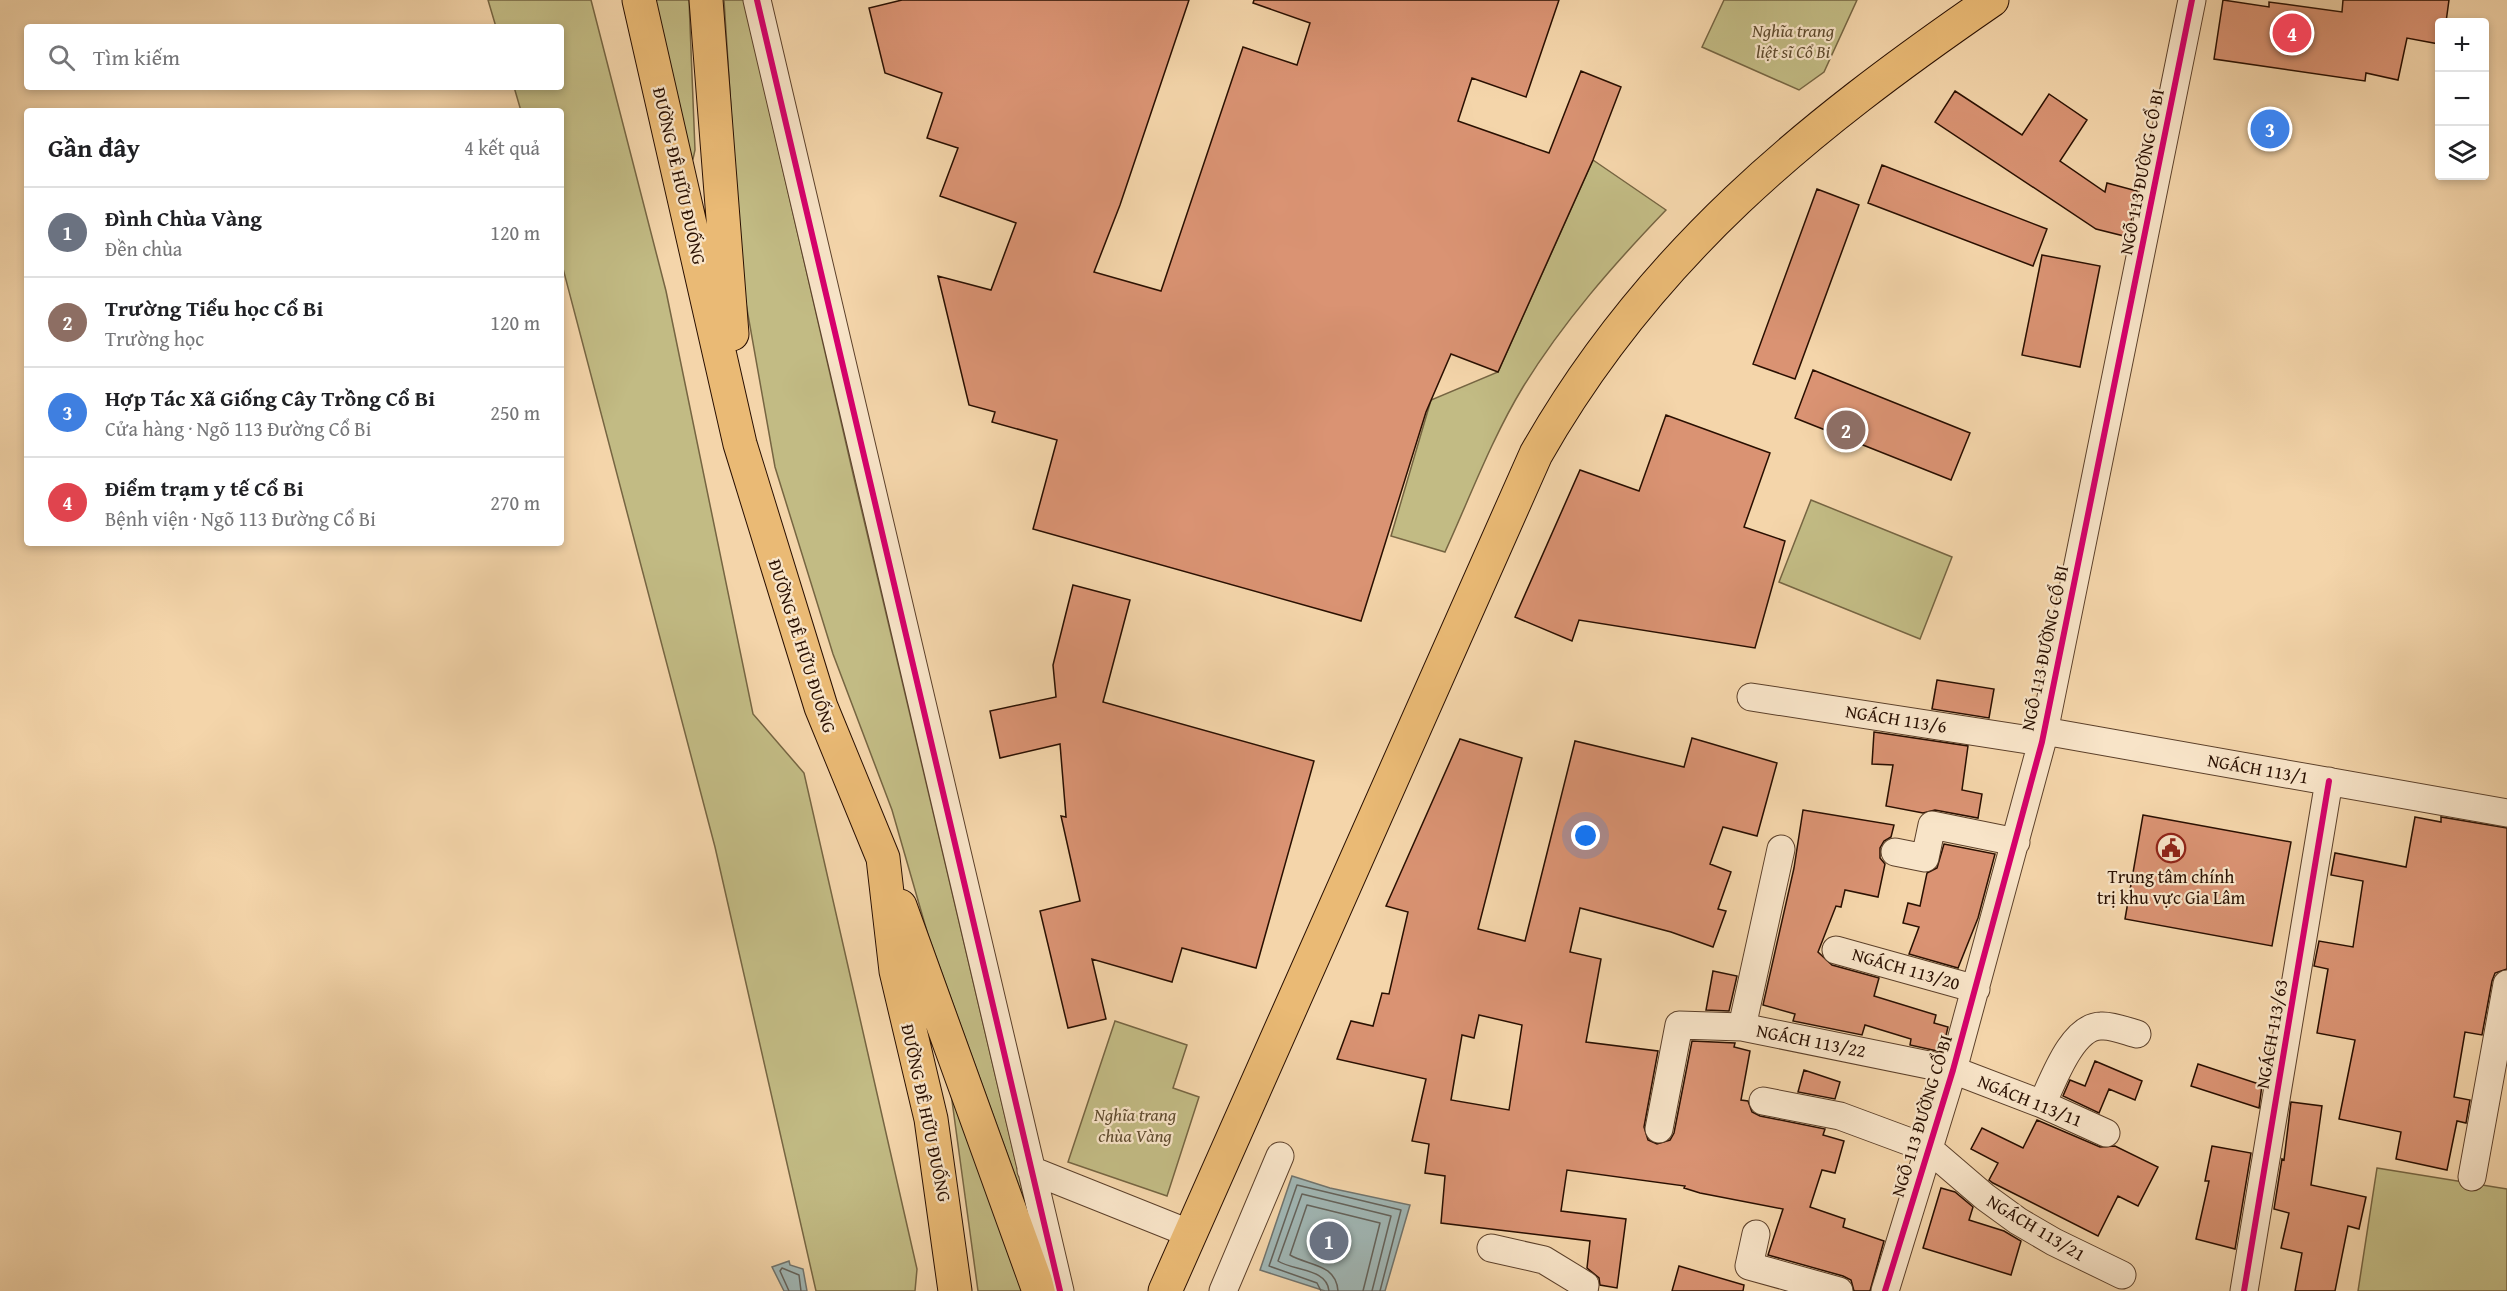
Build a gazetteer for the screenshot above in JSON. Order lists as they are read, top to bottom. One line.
{"streets":{"main road":["ĐƯỜNG ĐÊ HỮU ĐUỐNG"],"street":["NGÕ 113 ĐƯỜNG CỔ BI","NGÁCH 113/6","NGÁCH 113/1","NGÁCH 113/20","NGÁCH 113/63","NGÁCH 113/22","NGÁCH 113/11","NGÁCH 113/21"]},"crossings":[["NGÕ 113 ĐƯỜNG CỔ BI","NGÁCH 113/6"],["NGÕ 113 ĐƯỜNG CỔ BI","NGÁCH 113/1"],["NGÕ 113 ĐƯỜNG CỔ BI","NGÁCH 113/20"],["NGÕ 113 ĐƯỜNG CỔ BI","NGÁCH 113/22"],["NGÕ 113 ĐƯỜNG CỔ BI","NGÁCH 113/11"],["NGÕ 113 ĐƯỜNG CỔ BI","NGÁCH 113/21"],["NGÁCH 113/6","NGÁCH 113/1"],["NGÁCH 113/1","NGÁCH 113/63"],["NGÁCH 113/22","NGÁCH 113/11"]],"parks":["Nghĩa trang liệt sĩ Cổ Bi","Nghĩa trang chùa Vàng"],"places":{"public building":["Trung tâm chính trị khu vực Gia Lâm"]},"page":{"pins":["4","3","2","1"],"map_buttons":["+","−"],"search":"Tìm kiếm","heading":["Gần đây","4 kết quả"],"list":[{"mark":"1","name":"Đình Chùa Vàng","note":"Đền chùa","value":"120 m"},{"mark":"2","name":"Trường Tiểu học Cổ Bi","note":"Trường học","value":"120 m"},{"mark":"3","name":"Hợp Tác Xã Giống Cây Trồng Cổ Bi","note":"Cửa hàng · Ngõ 113 Đường Cổ Bi","value":"250 m"},{"mark":"4","name":"Điểm trạm y tế Cổ Bi","note":"Bệnh viện · Ngõ 113 Đường Cổ Bi","value":"270 m"}]}}
